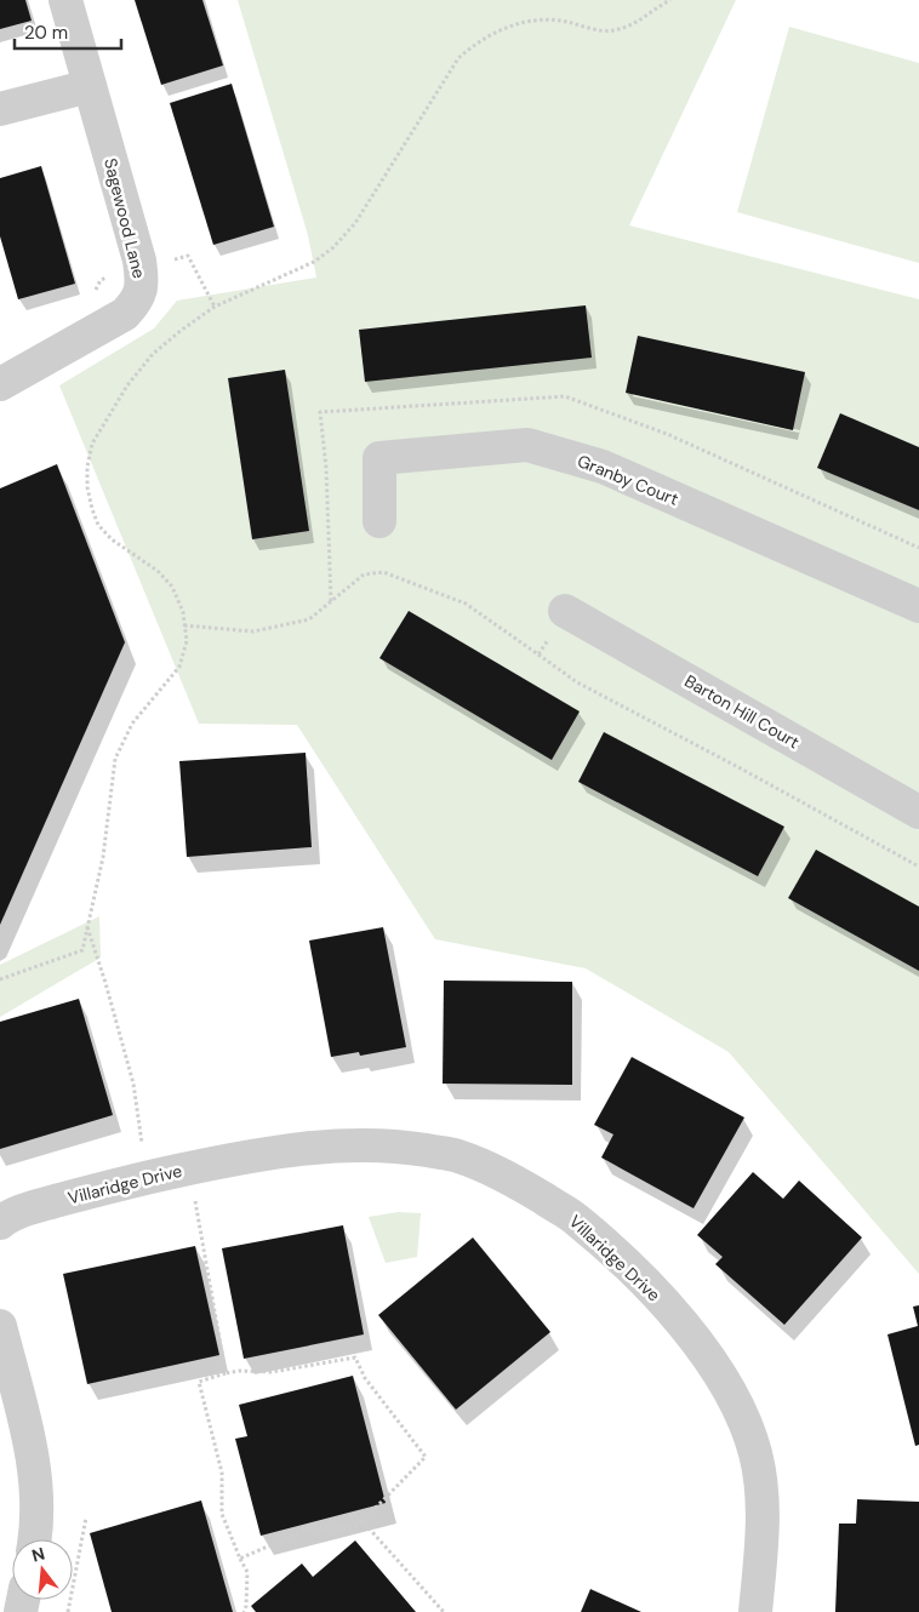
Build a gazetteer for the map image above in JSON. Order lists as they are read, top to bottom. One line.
{"streets":{"street":["Sagewood Lane","Granby Court","Barton Hill Court","Villaridge Drive"]},"scale_bar":"20 m","north":"top"}
